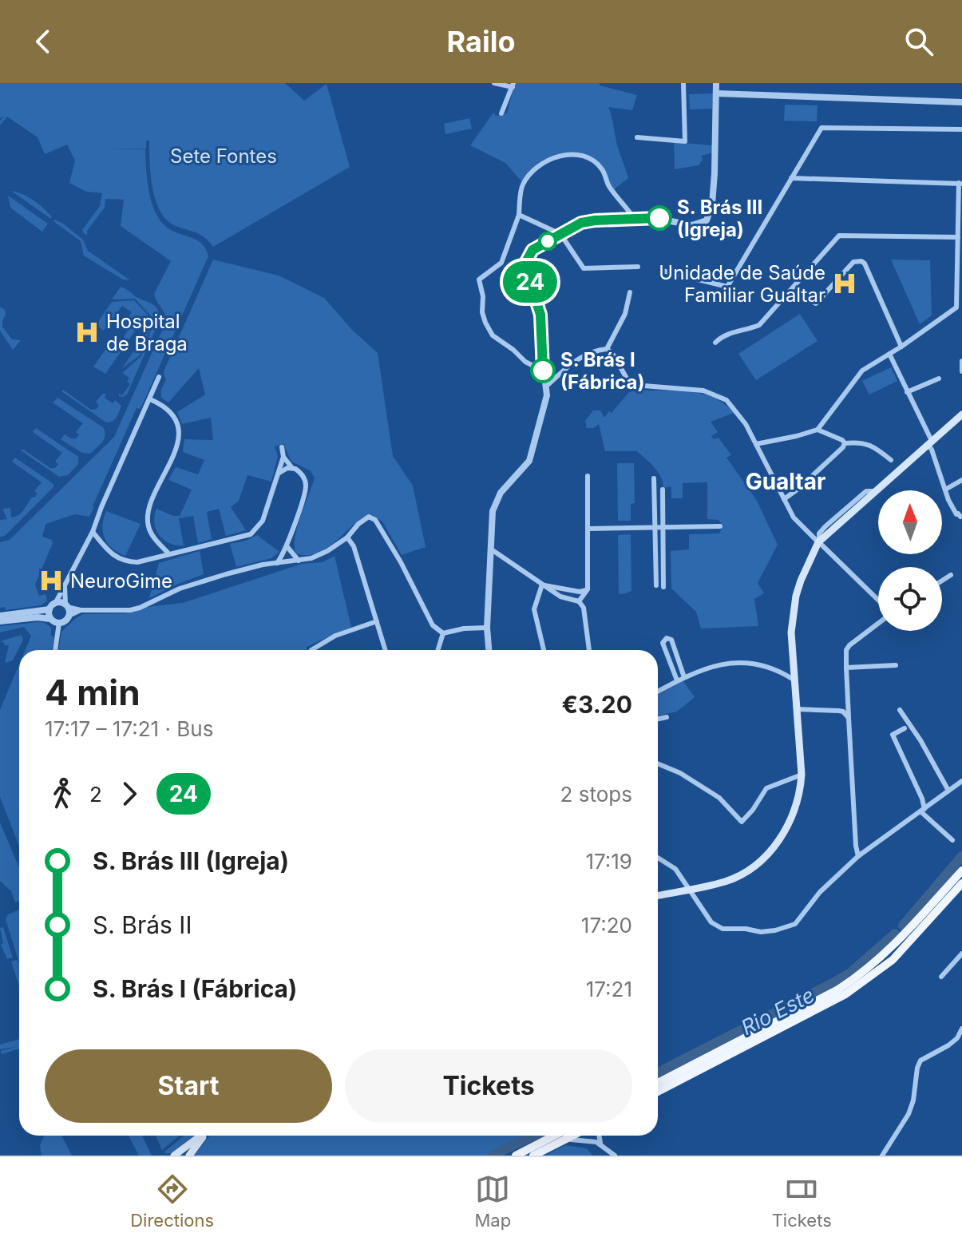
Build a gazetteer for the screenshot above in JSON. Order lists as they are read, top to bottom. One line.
{"districts":["Gualtar"],"water":["Rio Este"],"parks":["Sete Fontes"],"places":{"other":["S. Brás III (Igreja)","S. Brás I (Fábrica)"],"hospital":["Unidade de Saúde Familiar Gualtar","Hospital de Braga","NeuroGime"]},"lines":["bus line 24"],"north":"top","page":{"header":"Railo","on_map":"24","heading":["4 min","17:17 – 17:21 · Bus","€3.20"],"legs":["2","24","2 stops"],"list":[{"name":"S. Brás III (Igreja)","value":"17:19"},{"name":"S. Brás II","value":"17:20"},{"name":"S. Brás I (Fábrica)","value":"17:21"}],"buttons":["Start","Tickets"],"tabs":["Directions","Map","Tickets"]}}
